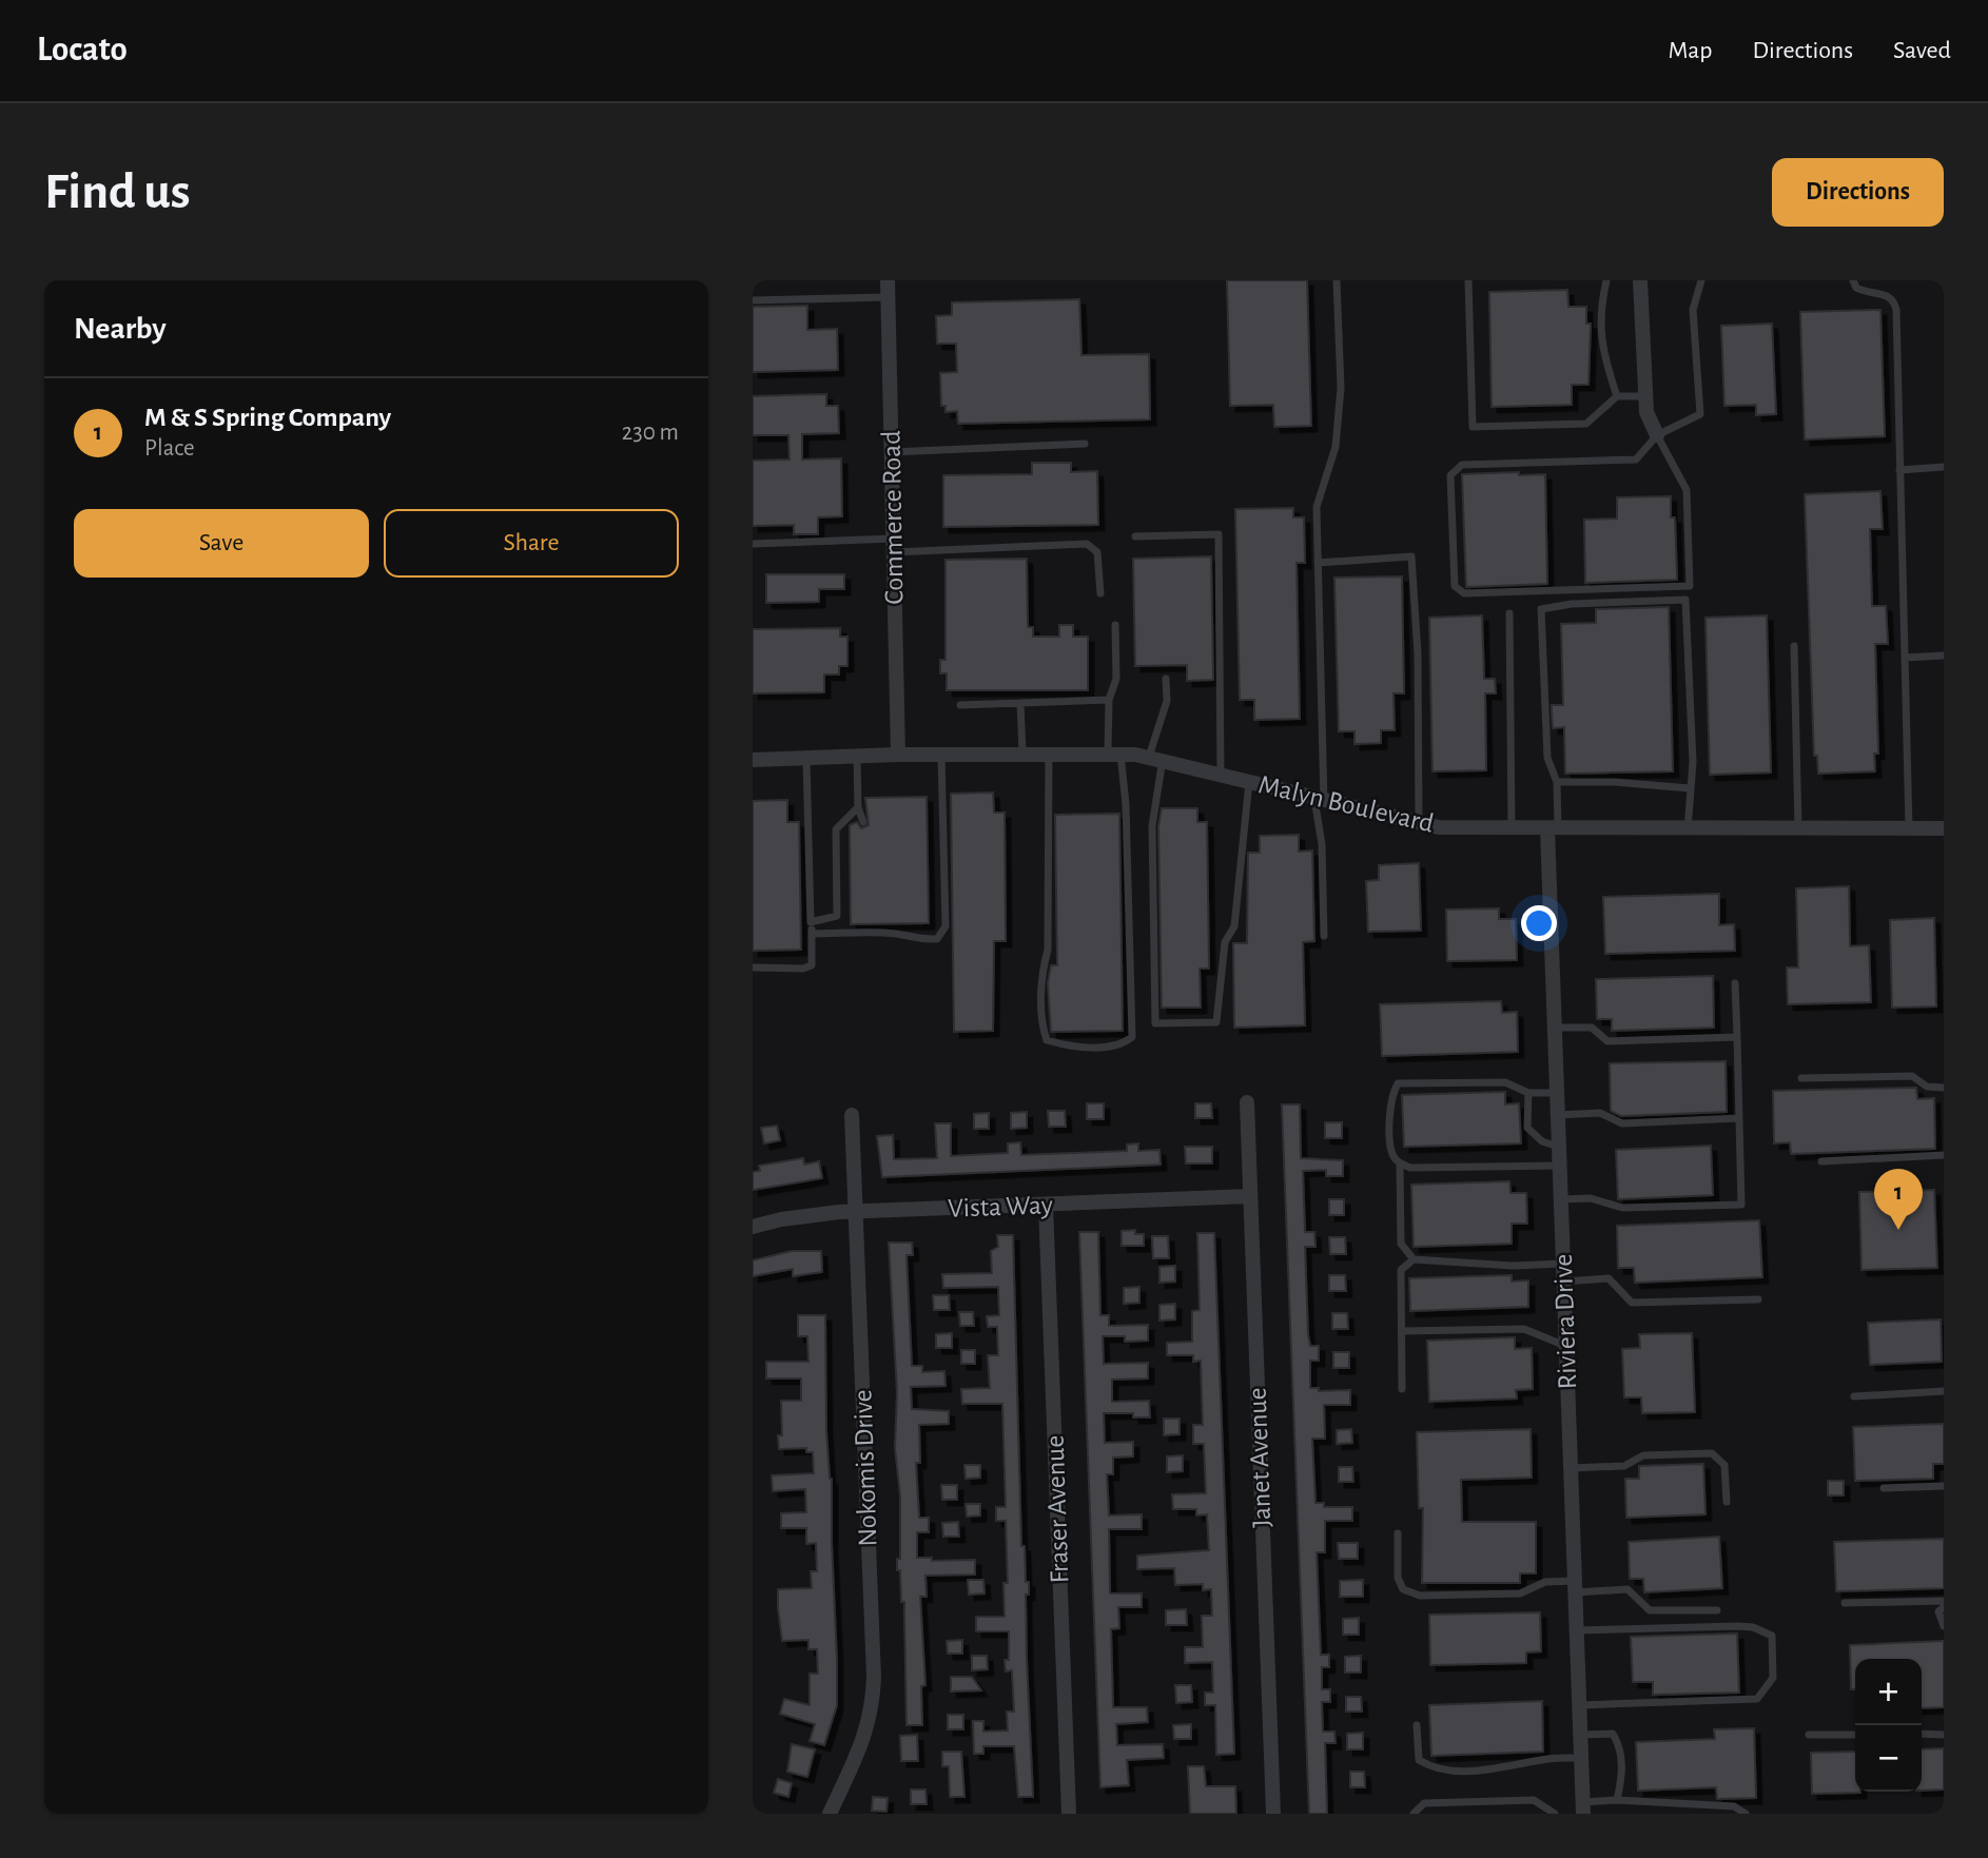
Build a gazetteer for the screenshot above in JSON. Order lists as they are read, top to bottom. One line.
{"streets":{"street":["Commerce Road","Malyn Boulevard","Vista Way","Riviera Drive","Janet Avenue","Nokomis Drive","Fraser Avenue"]},"crossings":[["Commerce Road","Malyn Boulevard"],["Malyn Boulevard","Riviera Drive"],["Vista Way","Janet Avenue"],["Vista Way","Nokomis Drive"],["Vista Way","Fraser Avenue"]],"page":{"header":"Locato","nav":["Map","Directions","Saved"],"buttons":["Directions",["Save","Share"]],"title":"Find us","heading":"Nearby","list":[{"mark":"1","name":"M & S Spring Company","note":"Place","value":"230 m"}],"pins":"1","map_buttons":["+","−"]}}
